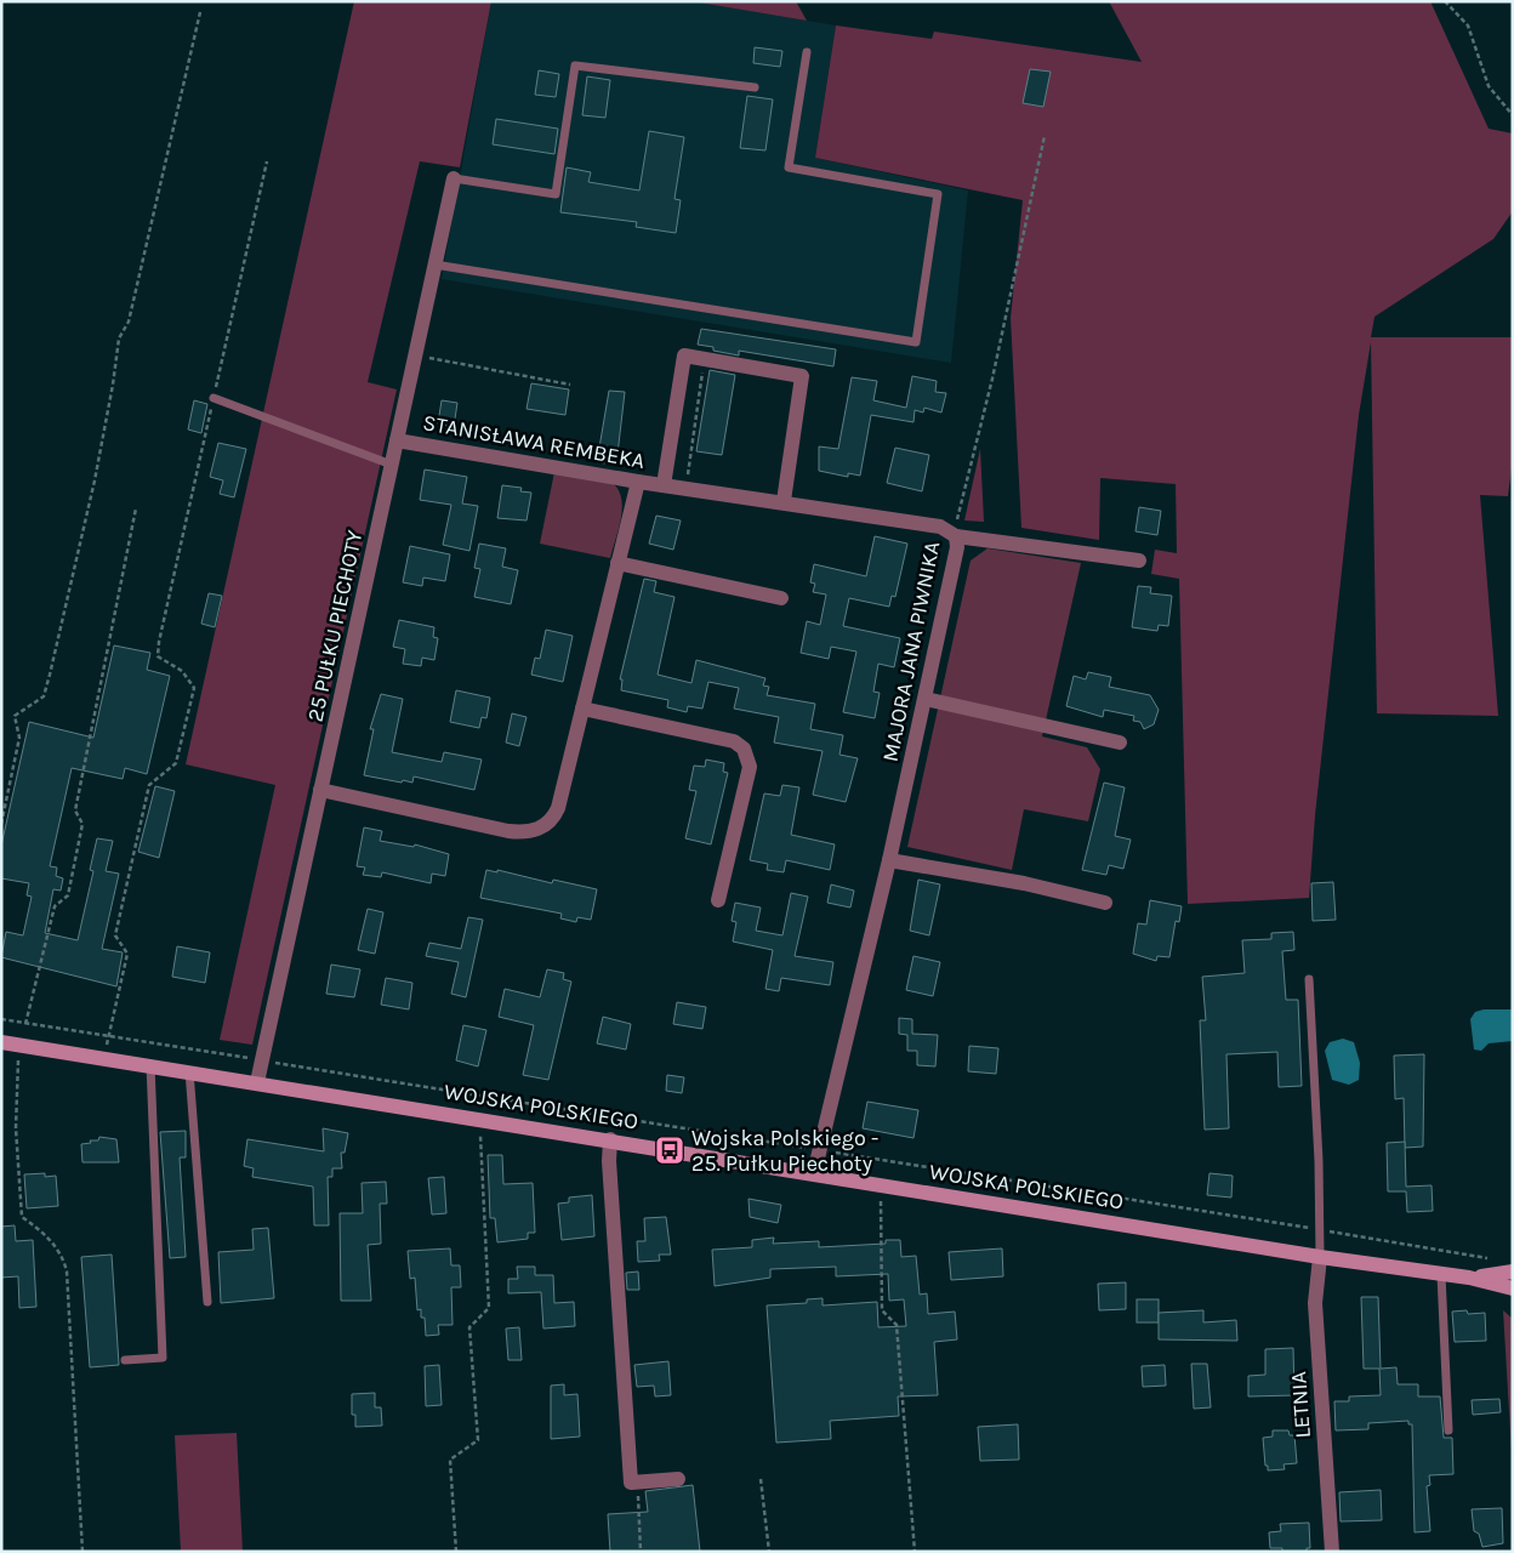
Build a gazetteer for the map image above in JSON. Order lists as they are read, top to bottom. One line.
{"streets":{"main road":["WOJSKA POLSKIEGO"],"street":["STANISŁAWA REMBEKA","25 PUŁKU PIECHOTY","MAJORA JANA PIWNIKA","LETNIA"]},"crossings":[["STANISŁAWA REMBEKA","25 PUŁKU PIECHOTY"],["STANISŁAWA REMBEKA","MAJORA JANA PIWNIKA"],["25 PUŁKU PIECHOTY","WOJSKA POLSKIEGO"],["MAJORA JANA PIWNIKA","WOJSKA POLSKIEGO"],["WOJSKA POLSKIEGO","LETNIA"]],"places":{"bus stop":["Wojska Polskiego - 25. Pułku Piechoty"]}}
